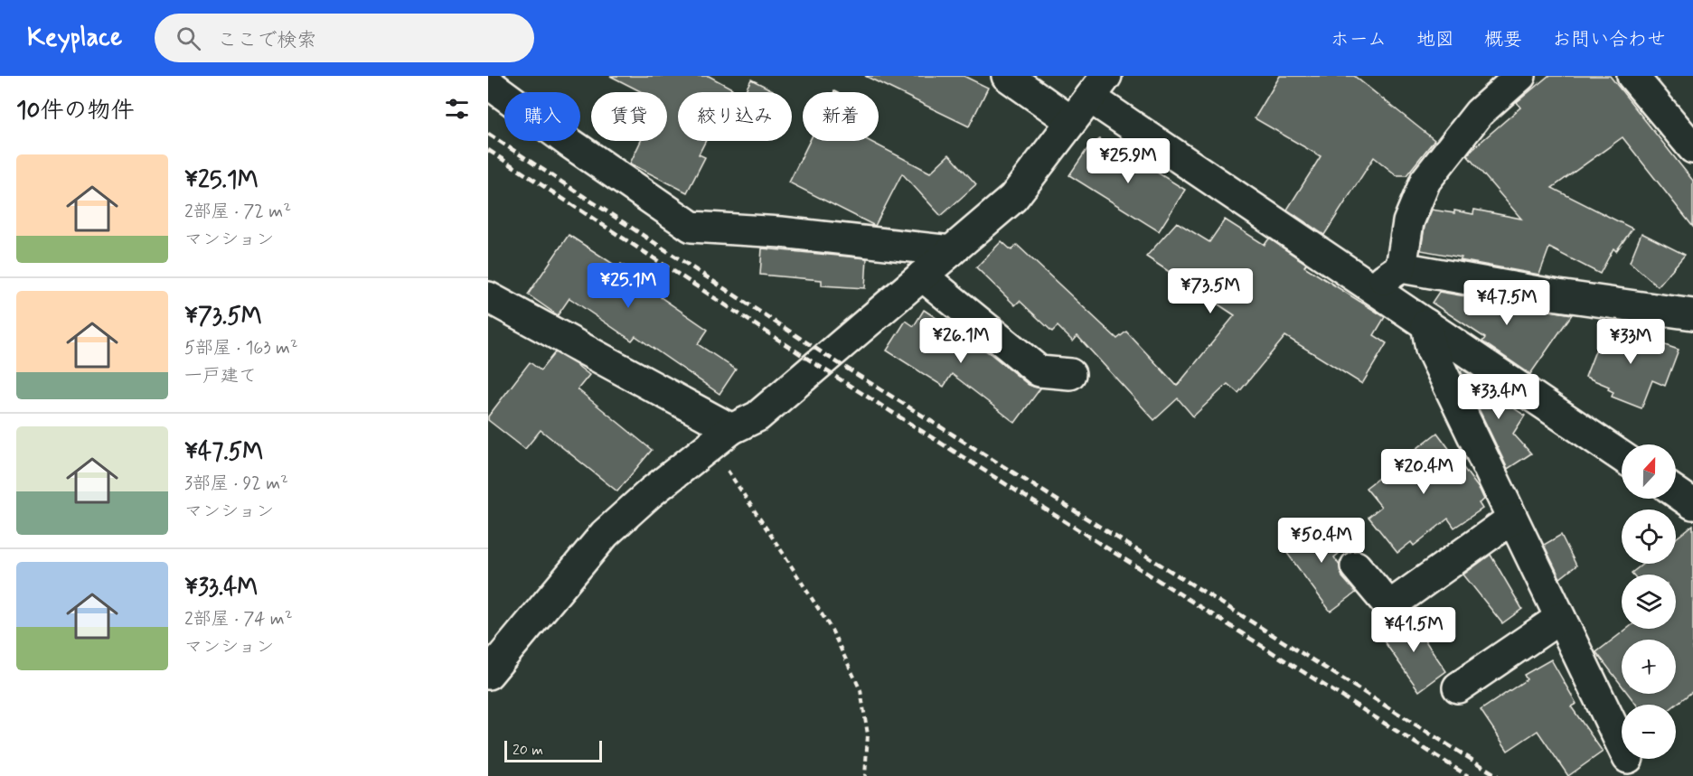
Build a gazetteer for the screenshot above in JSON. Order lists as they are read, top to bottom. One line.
{"scale_bar":"20 m","north":"top","page":{"header":"Keyplace","search":"ここで検索","nav":["ホーム","地図","概要","お問い合わせ"],"heading":"10件の物件","chip":["購入","賃貸","絞り込み","新着"],"price":["¥25.9M","¥25.1M","¥73.5M","¥47.5M","¥26.1M","¥33M","¥33.4M","¥20.4M","¥50.4M","¥41.5M"],"list":[{"name":"¥25.1M","note":"2部屋 · 72 m² · マンション"},{"name":"¥73.5M","note":"5部屋 · 163 m² · 一戸建て"},{"name":"¥47.5M","note":"3部屋 · 92 m² · マンション"},{"name":"¥33.4M","note":"2部屋 · 74 m² · マンション"}],"map_buttons":["+","−"],"scale":"20 m"}}
